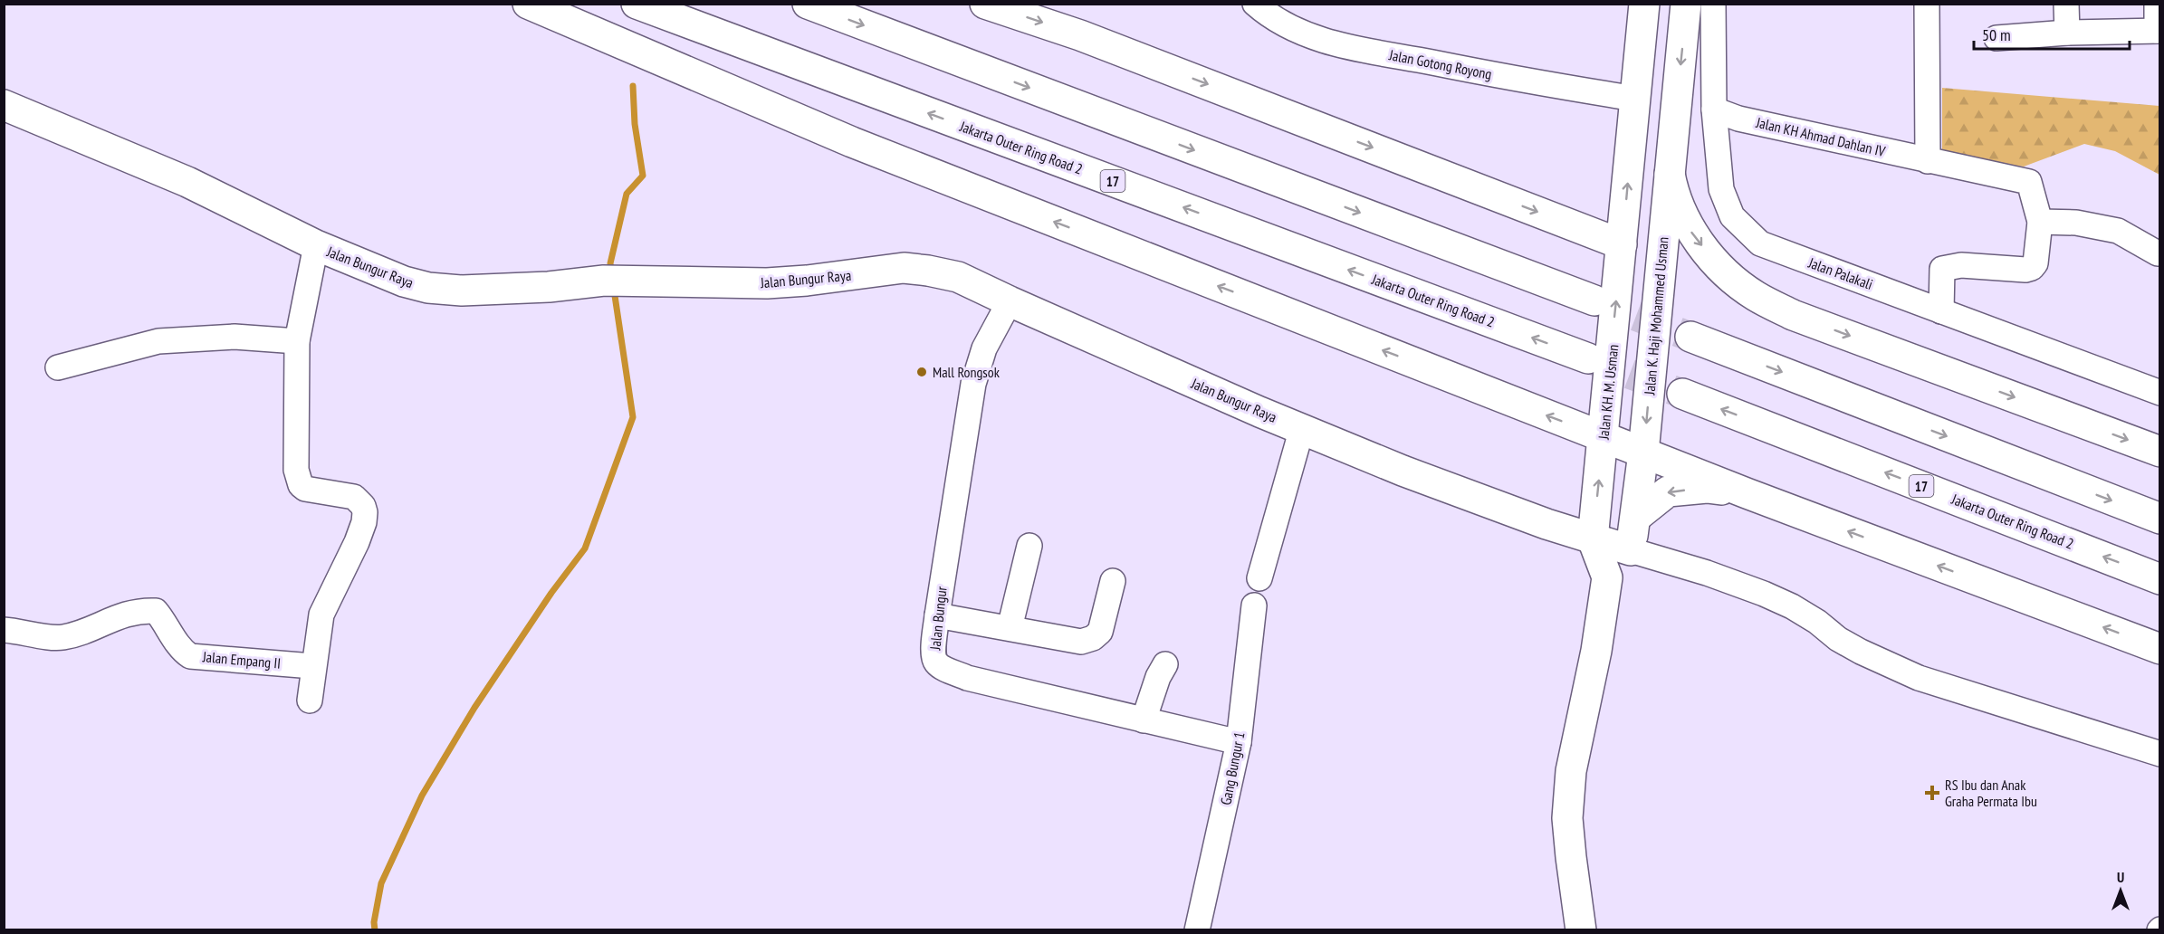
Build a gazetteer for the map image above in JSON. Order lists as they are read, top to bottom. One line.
{"streets":{"main road":["Jakarta Outer Ring Road 2","17","Jalan Bungur Raya","Jalan K. Haji Mohammed Usman","Jalan KH. M. Usman"],"street":["Jalan Gotong Royong","Jalan KH Ahmad Dahlan IV","Jalan Palakali","Jalan Bungur","Jalan Empang II","Gang Bungur 1"]},"crossings":[["Jalan KH Ahmad Dahlan IV","Jalan Palakali"],["Jalan Bungur Raya","Jalan K. Haji Mohammed Usman"],["Jalan Bungur Raya","Jalan KH. M. Usman"],["Jalan Bungur Raya","Jalan Bungur"],["Jalan Bungur","Gang Bungur 1"]],"one_way":["Jalan KH. M. Usman"],"places":{"other":["Mall Rongsok"],"health":["RS Ibu dan Anak Graha Permata Ibu"]},"scale_bar":"50 m","north":"top"}
